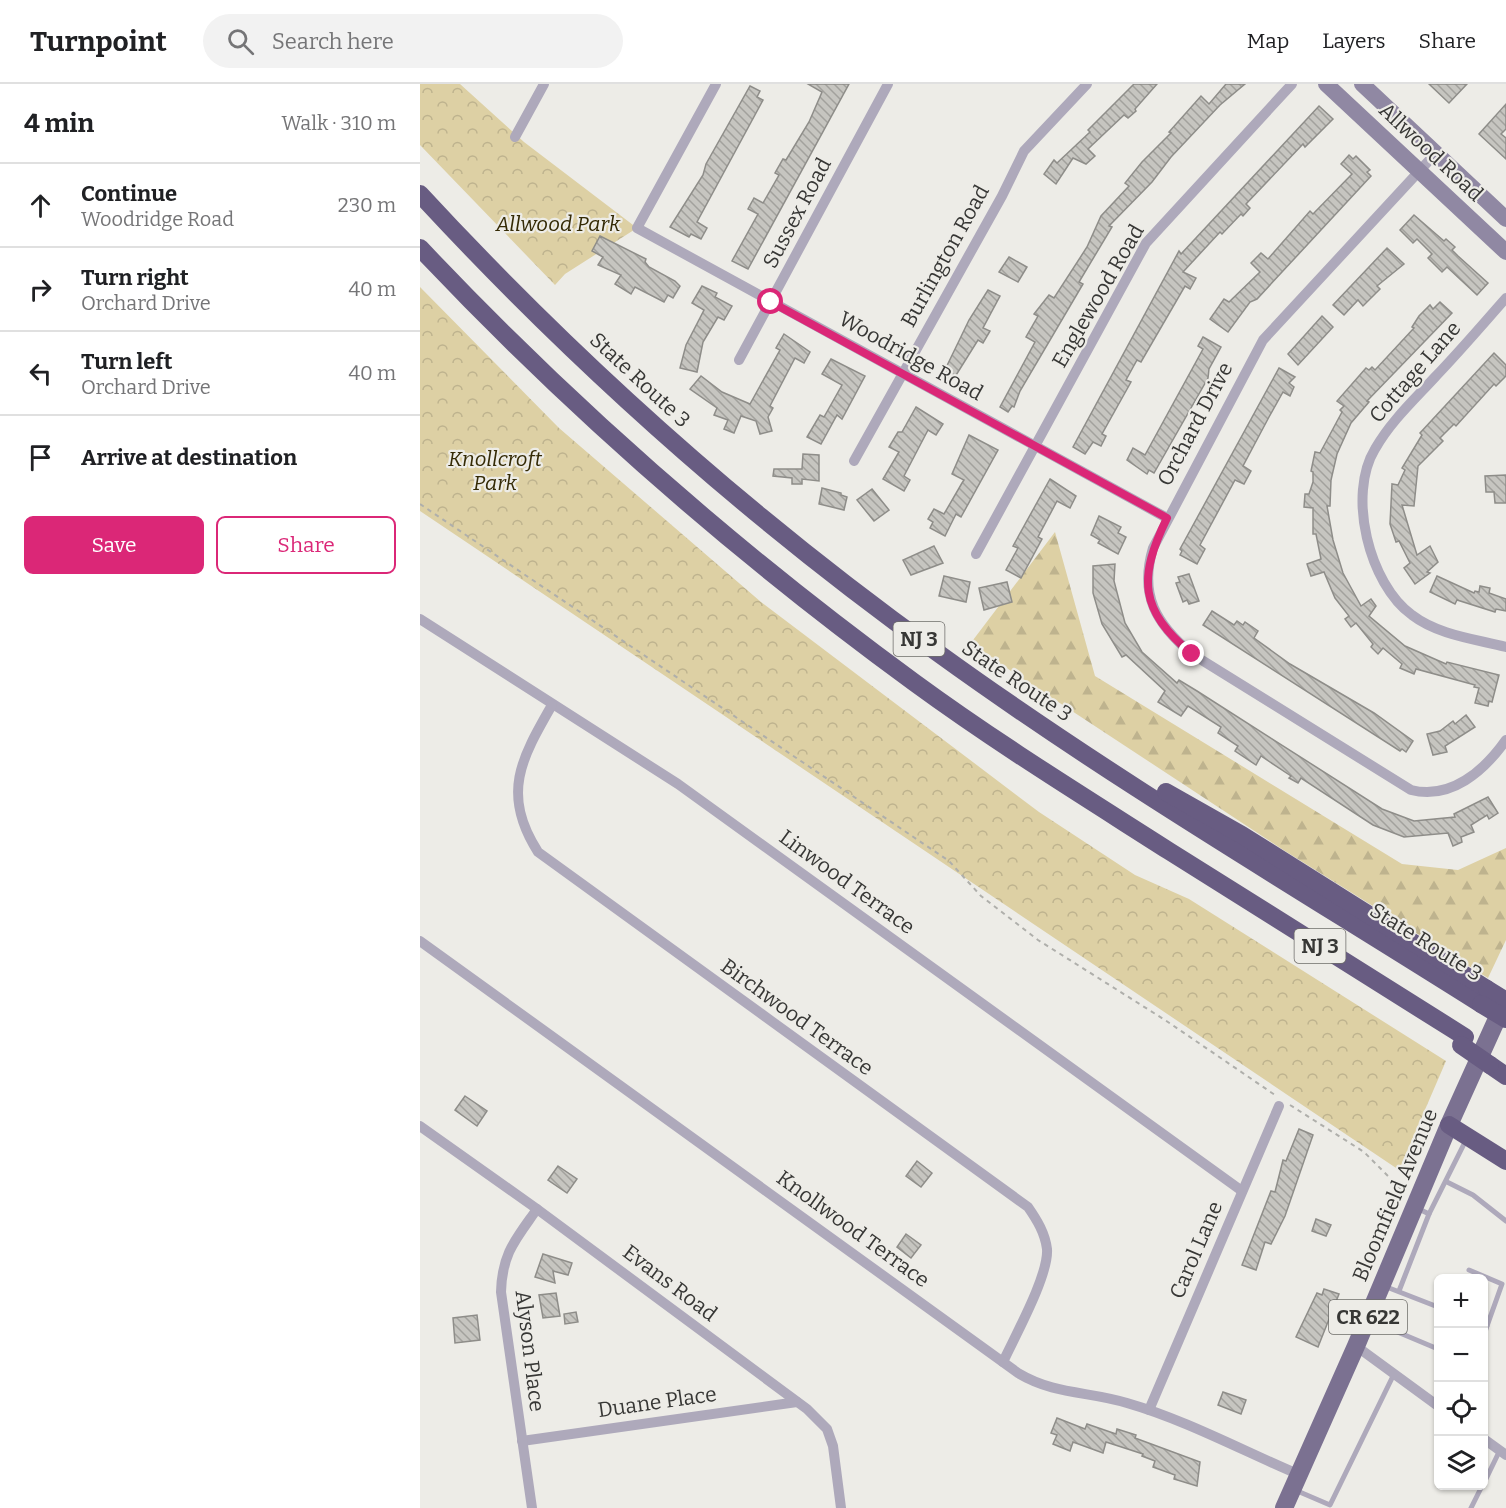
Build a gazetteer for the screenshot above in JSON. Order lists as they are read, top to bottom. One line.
{"streets":{"highway":["State Route 3","NJ 3"],"main road":["Allwood Road","Bloomfield Avenue","CR 622"],"street":["Sussex Road","Burlington Road","Englewood Road","Woodridge Road","Cottage Lane","Orchard Drive","Linwood Terrace","Birchwood Terrace","Knollwood Terrace","Carol Lane","Evans Road","Alyson Place","Duane Place"]},"crossings":[["Allwood Road","Orchard Drive"],["Sussex Road","Woodridge Road"],["Burlington Road","Woodridge Road"],["Englewood Road","Woodridge Road"],["Woodridge Road","Orchard Drive"],["Linwood Terrace","Birchwood Terrace"],["Linwood Terrace","Carol Lane"],["Birchwood Terrace","Knollwood Terrace"],["Bloomfield Avenue","Knollwood Terrace"],["Knollwood Terrace","Carol Lane"],["Evans Road","Alyson Place"],["Evans Road","Duane Place"],["Alyson Place","Duane Place"]],"parks":["Allwood Park","Knollcroft Park"],"page":{"header":"Turnpoint","search":"Search here","nav":["Map","Layers","Share"],"heading":["4 min","Walk · 310 m"],"list":[["Continue","Woodridge Road","230 m"],["Turn right","Orchard Drive","40 m"],["Turn left","Orchard Drive","40 m"],"Arrive at destination"],"buttons":["Save","Share"],"map_buttons":["+","−"]}}
